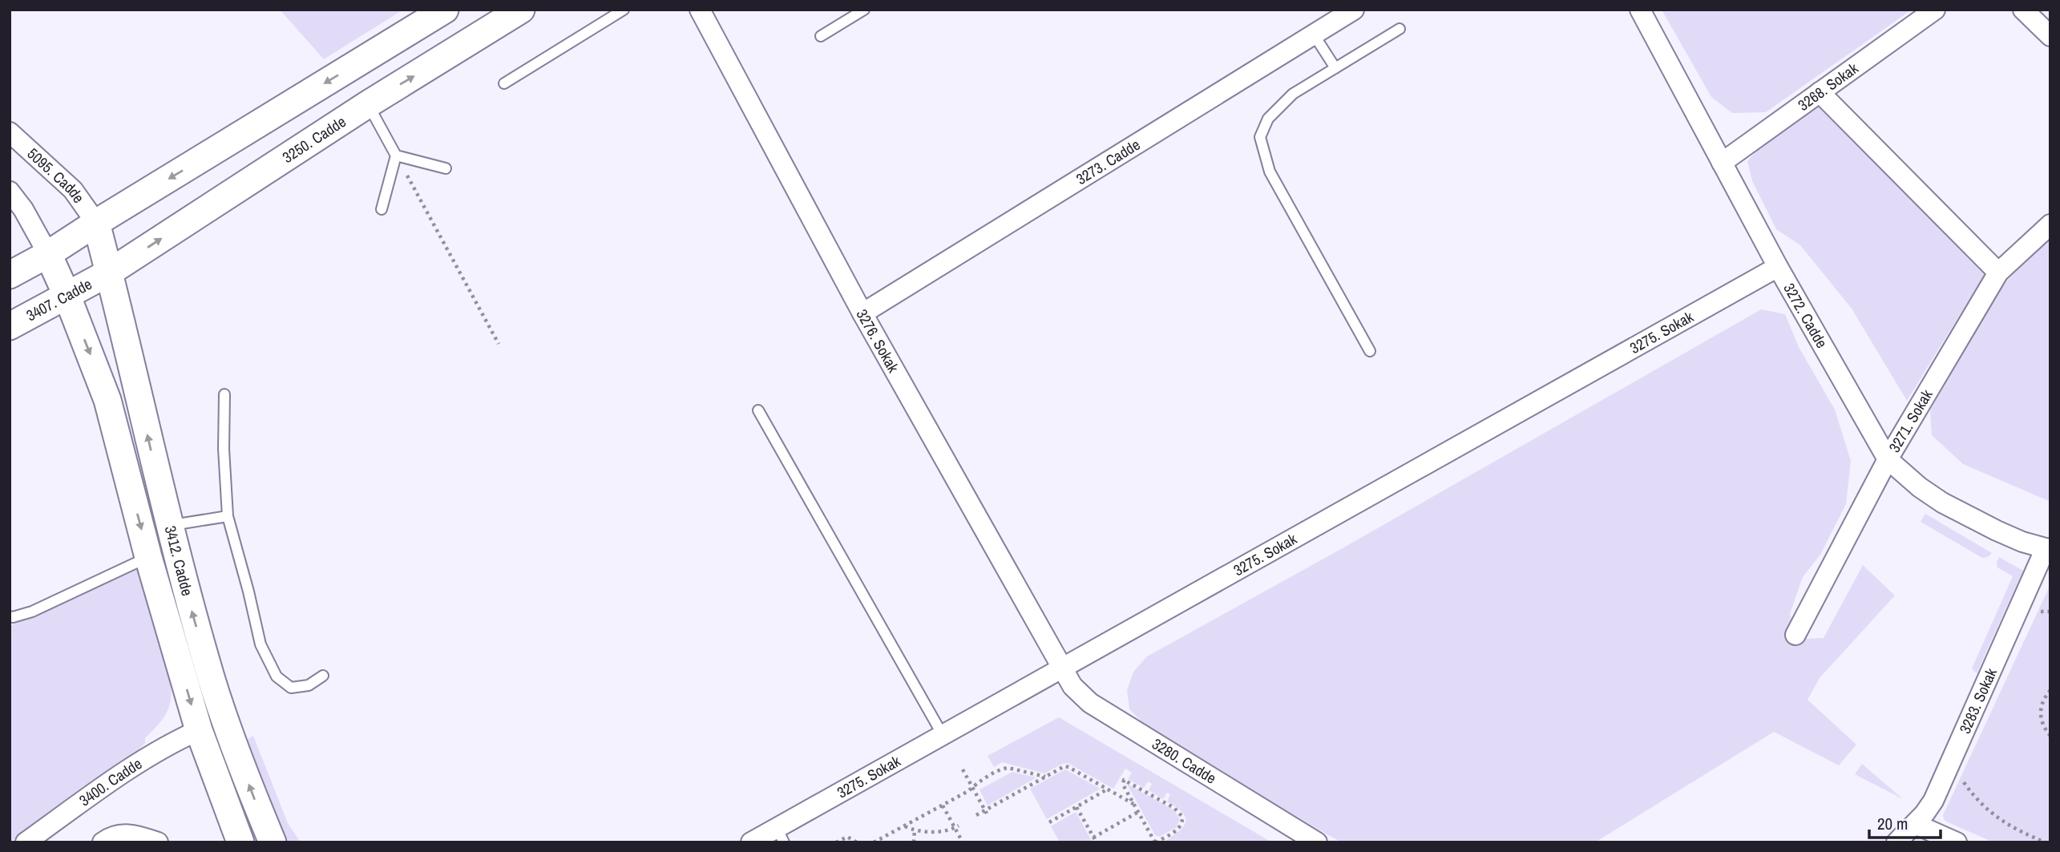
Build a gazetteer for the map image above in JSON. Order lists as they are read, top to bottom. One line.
{"streets":{"street":["3268. Sokak","3250. Cadde","3273. Cadde","5095. Cadde","3407. Cadde","3272. Cadde","3275. Sokak","3276. Sokak","3271. Sokak","3412. Cadde","3283. Sokak","3280. Cadde","3400. Cadde"]},"crossings":[["3268. Sokak","3272. Cadde"],["3250. Cadde","3407. Cadde"],["3250. Cadde","3412. Cadde"],["3273. Cadde","3276. Sokak"],["5095. Cadde","3412. Cadde"],["3407. Cadde","3412. Cadde"],["3272. Cadde","3275. Sokak"],["3272. Cadde","3271. Sokak"],["3272. Cadde","3283. Sokak"],["3275. Sokak","3276. Sokak"],["3275. Sokak","3280. Cadde"],["3276. Sokak","3280. Cadde"],["3412. Cadde","3400. Cadde"]],"scale_bar":"20 m"}
